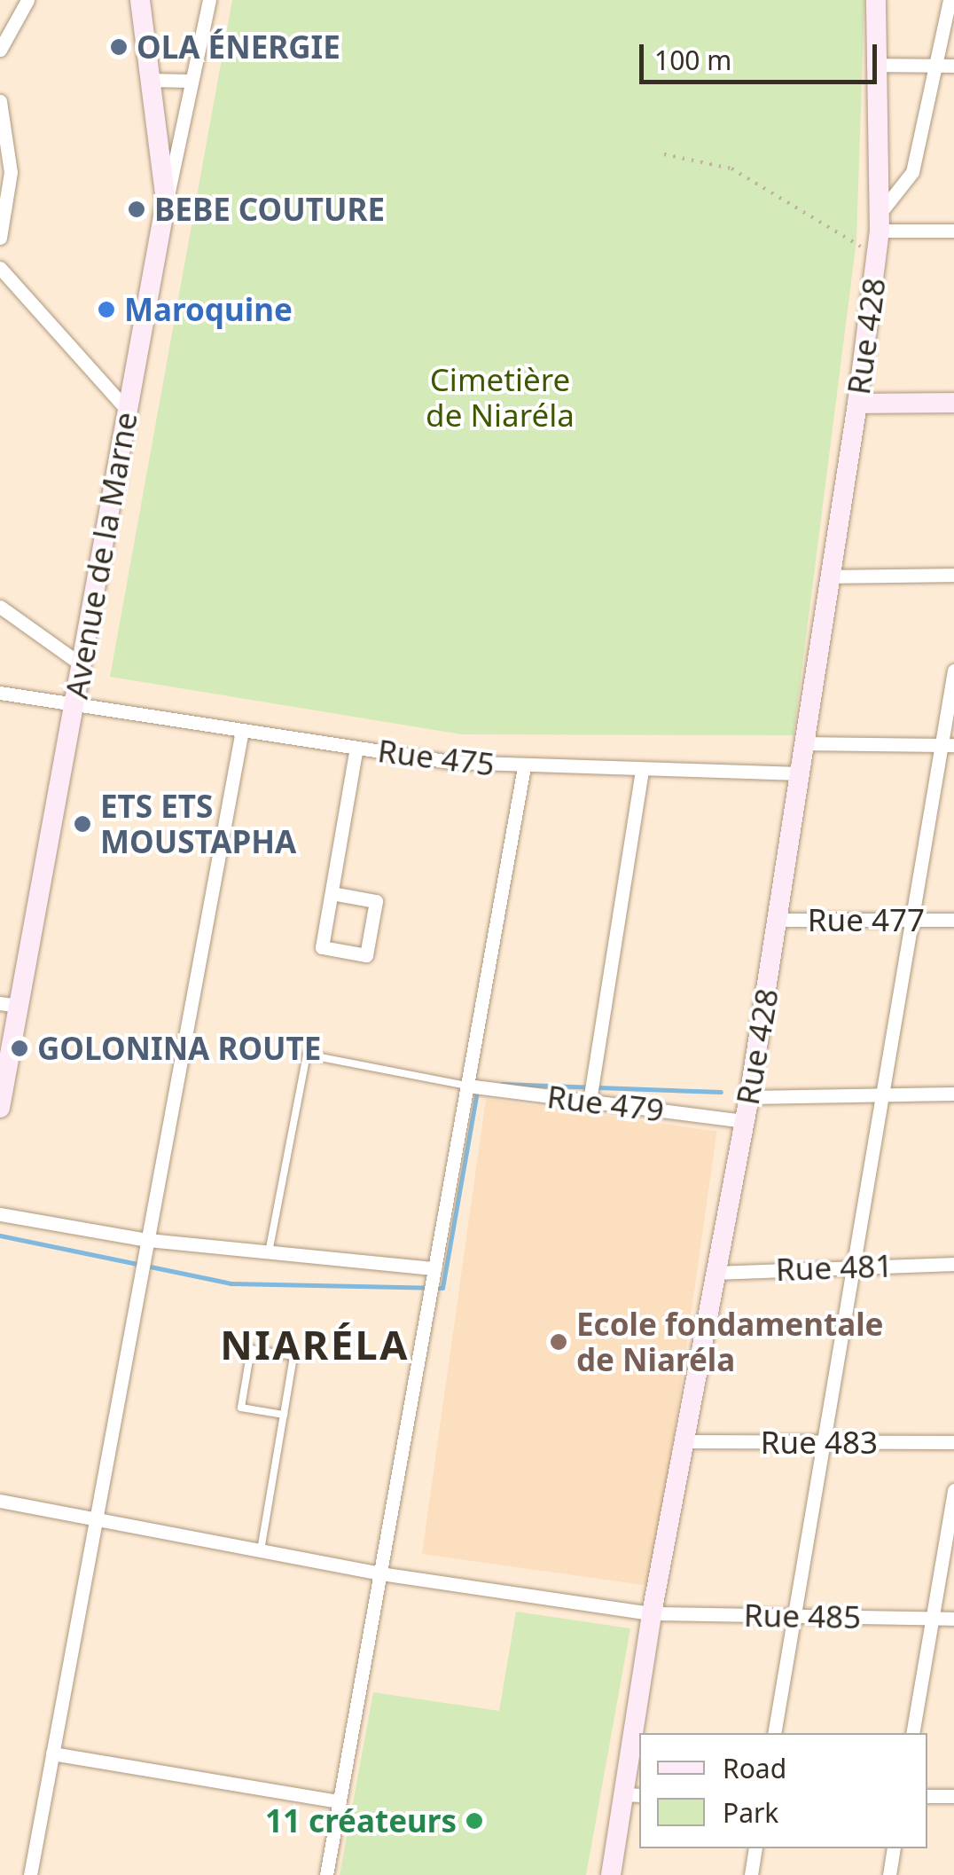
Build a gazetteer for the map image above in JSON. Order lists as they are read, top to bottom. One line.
{"streets":{"street":["Rue 428","Avenue de la Marne","Rue 475","Rue 477","Rue 479","Rue 481","Rue 483","Rue 485"]},"crossings":[["Rue 428","Rue 475"],["Rue 428","Rue 477"],["Rue 428","Rue 479"],["Rue 428","Rue 481"],["Rue 428","Rue 483"],["Rue 428","Rue 485"],["Avenue de la Marne","Rue 475"]],"districts":["NIARÉLA"],"parks":["Cimetière de Niaréla"],"places":["OLA ÉNERGIE","BEBE COUTURE","Maroquine","ETS ETS MOUSTAPHA","GOLONINA ROUTE","Ecole fondamentale de Niaréla","11 créateurs"],"legend":["Road","Park"],"scale_bar":"100 m"}
